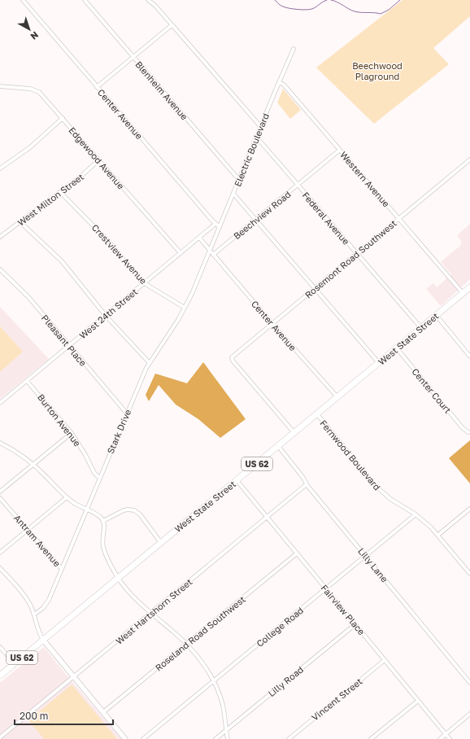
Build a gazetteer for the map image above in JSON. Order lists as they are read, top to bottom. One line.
{"streets":{"highway":["West State Street","US 62"],"street":["Blenheim Avenue","Center Avenue","Electric Boulevard","Edgewood Avenue","Western Avenue","West Milton Street","Beechview Road","Federal Avenue","Crestview Avenue","Rosemont Road Southwest","West 24th Street","Pleasant Place","Center Court","Burton Avenue","Stark Drive","Fernwood Boulevard","Antram Avenue","Lilly Lane","Fairview Place","West Hartshorn Street","College Road","Roseland Road Southwest","Lilly Road","Vincent Street"]},"crossings":[["Blenheim Avenue","Electric Boulevard"],["Center Avenue","Electric Boulevard"],["Center Avenue","Beechview Road"],["Center Avenue","Rosemont Road Southwest"],["Center Avenue","West 24th Street"],["Center Avenue","West State Street"],["Center Avenue","Stark Drive"],["Electric Boulevard","Western Avenue"],["Electric Boulevard","Federal Avenue"],["Electric Boulevard","Stark Drive"],["Edgewood Avenue","West Milton Street"],["Edgewood Avenue","West 24th Street"],["Western Avenue","Beechview Road"],["Western Avenue","Rosemont Road Southwest"],["Western Avenue","West State Street"],["West Milton Street","Crestview Avenue"],["Beechview Road","Federal Avenue"],["Federal Avenue","Rosemont Road Southwest"],["Federal Avenue","West State Street"],["Crestview Avenue","West 24th Street"],["Crestview Avenue","Stark Drive"],["Rosemont Road Southwest","West State Street"],["West 24th Street","Pleasant Place"],["West 24th Street","Burton Avenue"],["West State Street","Center Court"],["West State Street","Fernwood Boulevard"],["West State Street","Lilly Lane"],["West State Street","Fairview Place"],["Pleasant Place","Stark Drive"],["Burton Avenue","Stark Drive"],["Stark Drive","Antram Avenue"],["Fernwood Boulevard","College Road"],["Lilly Lane","West Hartshorn Street"],["Lilly Lane","College Road"],["Fairview Place","West Hartshorn Street"],["Fairview Place","College Road"],["Fairview Place","Roseland Road Southwest"],["Fairview Place","Lilly Road"],["Fairview Place","Vincent Street"]],"parks":["Beechwood Plaground"],"scale_bar":"200 m","north":"bottom right"}
